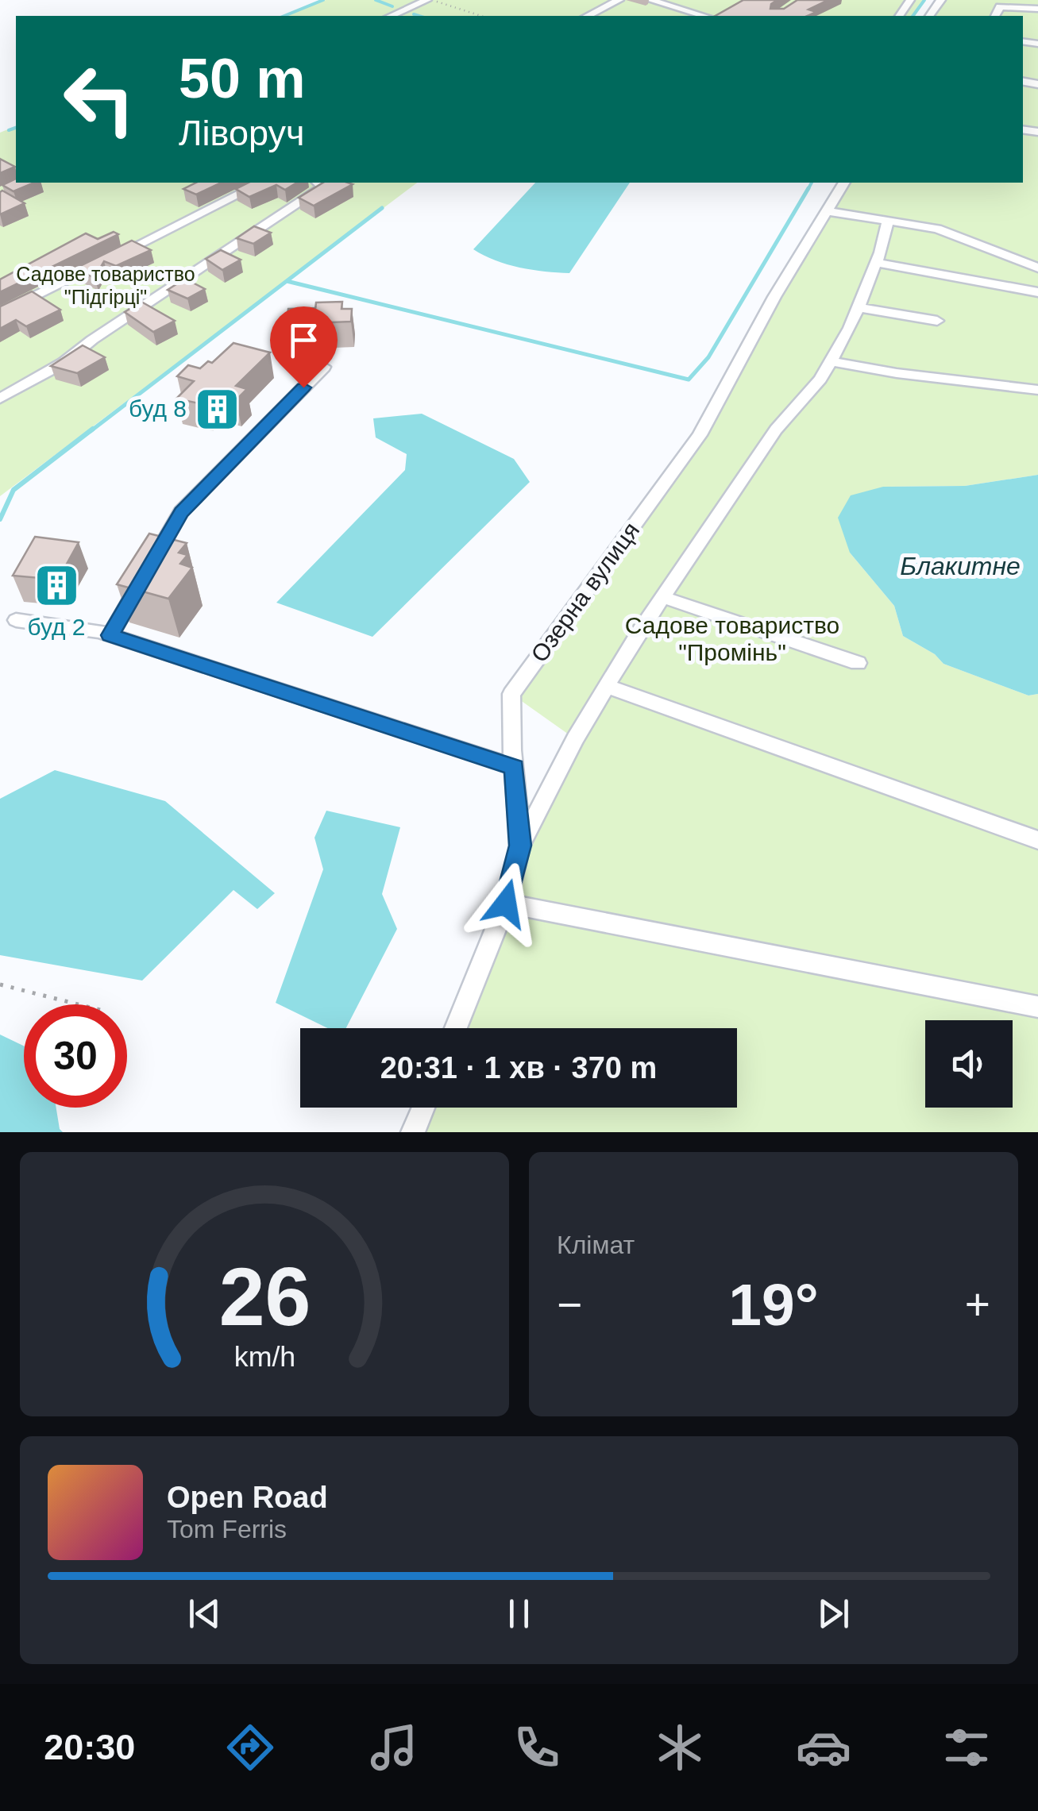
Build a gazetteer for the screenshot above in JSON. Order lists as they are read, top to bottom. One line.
{"streets":{"street":["Озерна вулиця"]},"water":["Блакитне"],"parks":["Садове товариство \"Підгірці\"","Садове товариство \"Промінь\""],"places":{"building":["буд 8","буд 2"]},"page":{"turn":["50 m","Ліворуч"],"limit":"30","trip":"20:31 · 1 хв · 370 m","tile":"Клімат","heat":["−","19°","+"],"song":["Open Road","Tom Ferris"],"tabs":"20:30","gauge":["26","km/h"]}}
